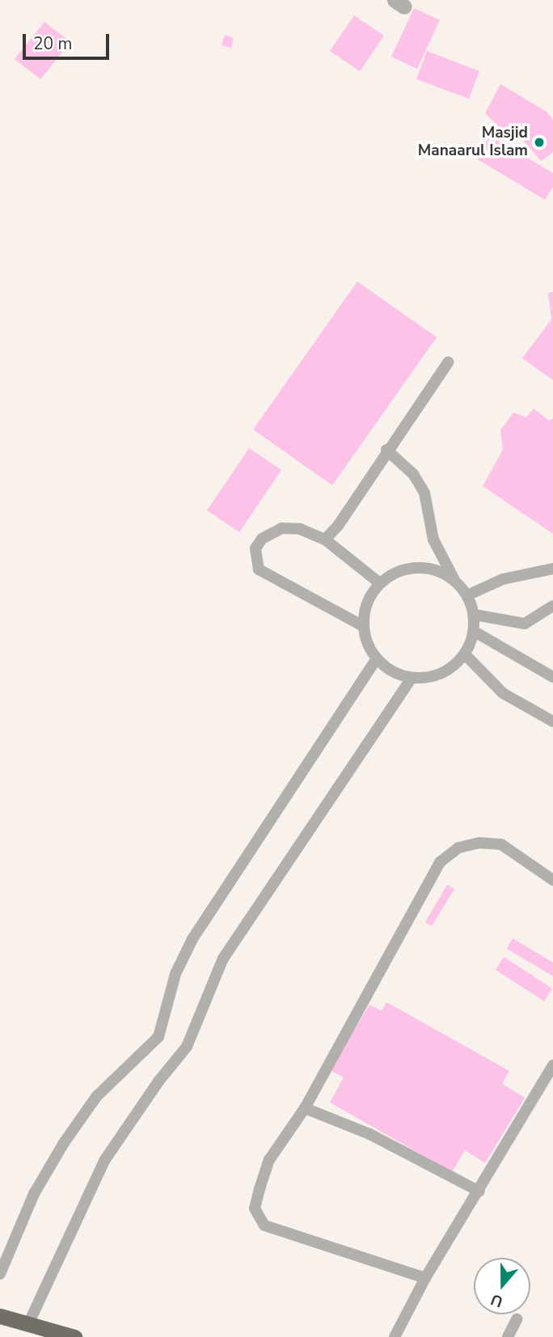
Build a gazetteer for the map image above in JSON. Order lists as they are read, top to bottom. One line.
{"places":["Masjid Manaarul Islam"],"scale_bar":"20 m","north":"bottom"}
